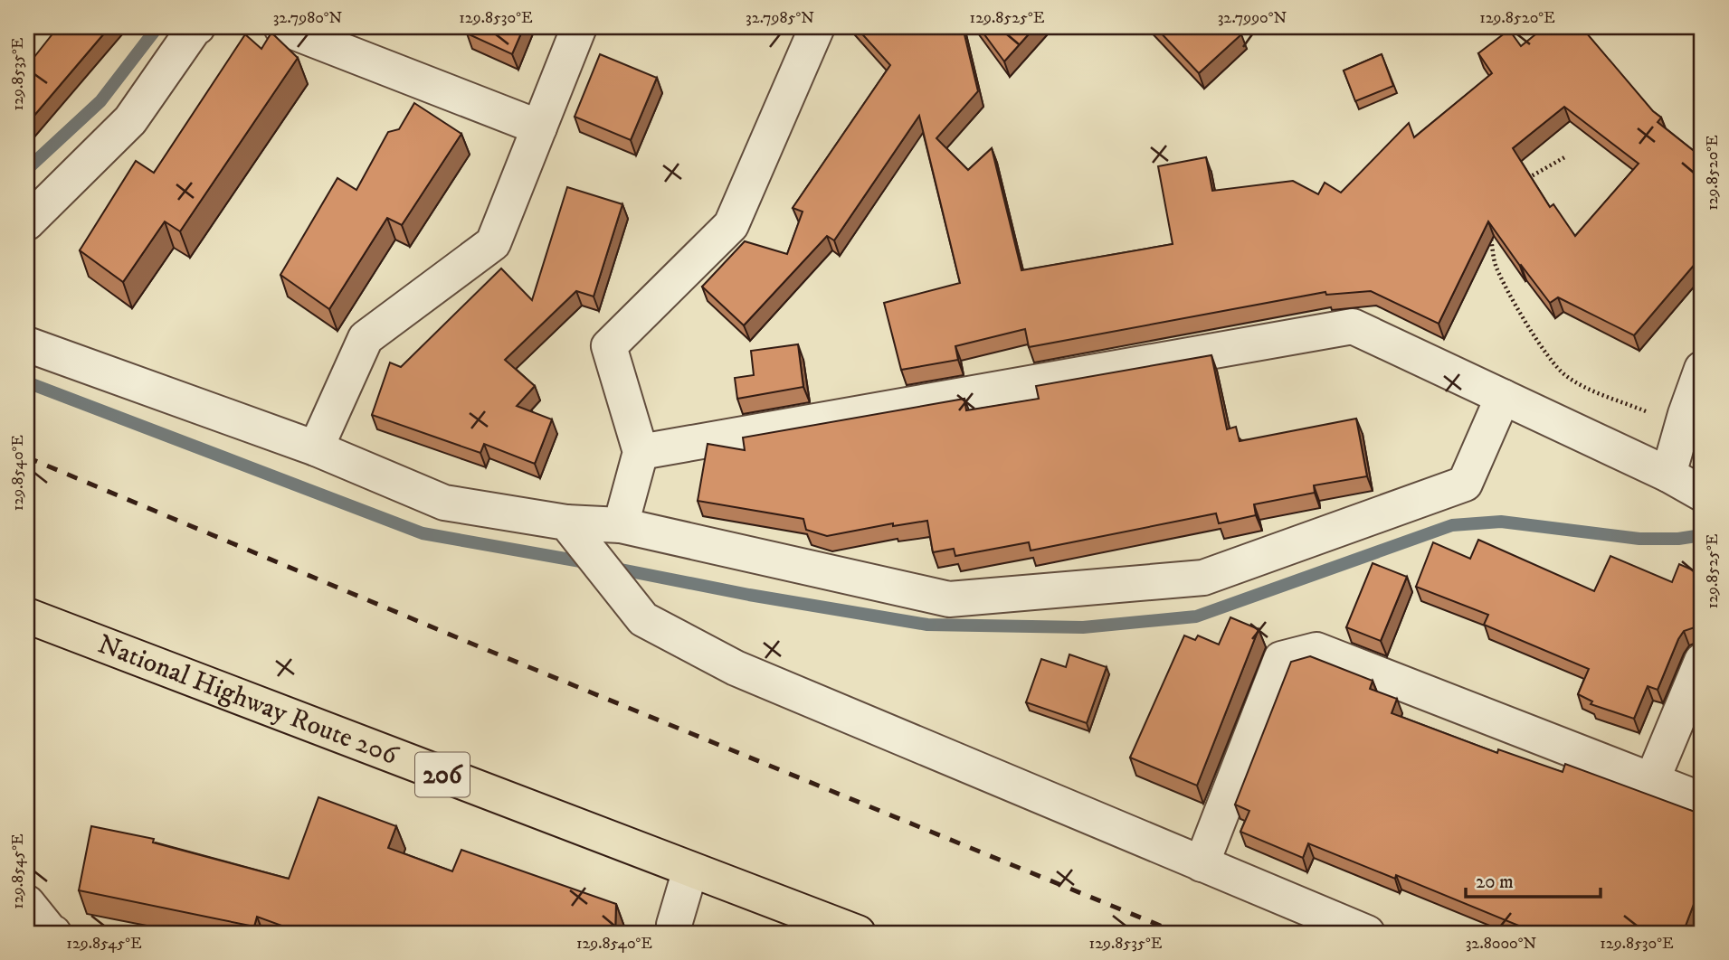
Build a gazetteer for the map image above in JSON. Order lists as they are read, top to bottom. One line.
{"streets":{"highway":["National Highway Route 206","206"]},"scale_bar":"20 m","coordinates":["32.7980°N","129.8530°E","32.7985°N","129.8525°E","32.7990°N","129.8520°E","129.8535°E","129.8540°E","129.8545°E","32.8000°N"]}
